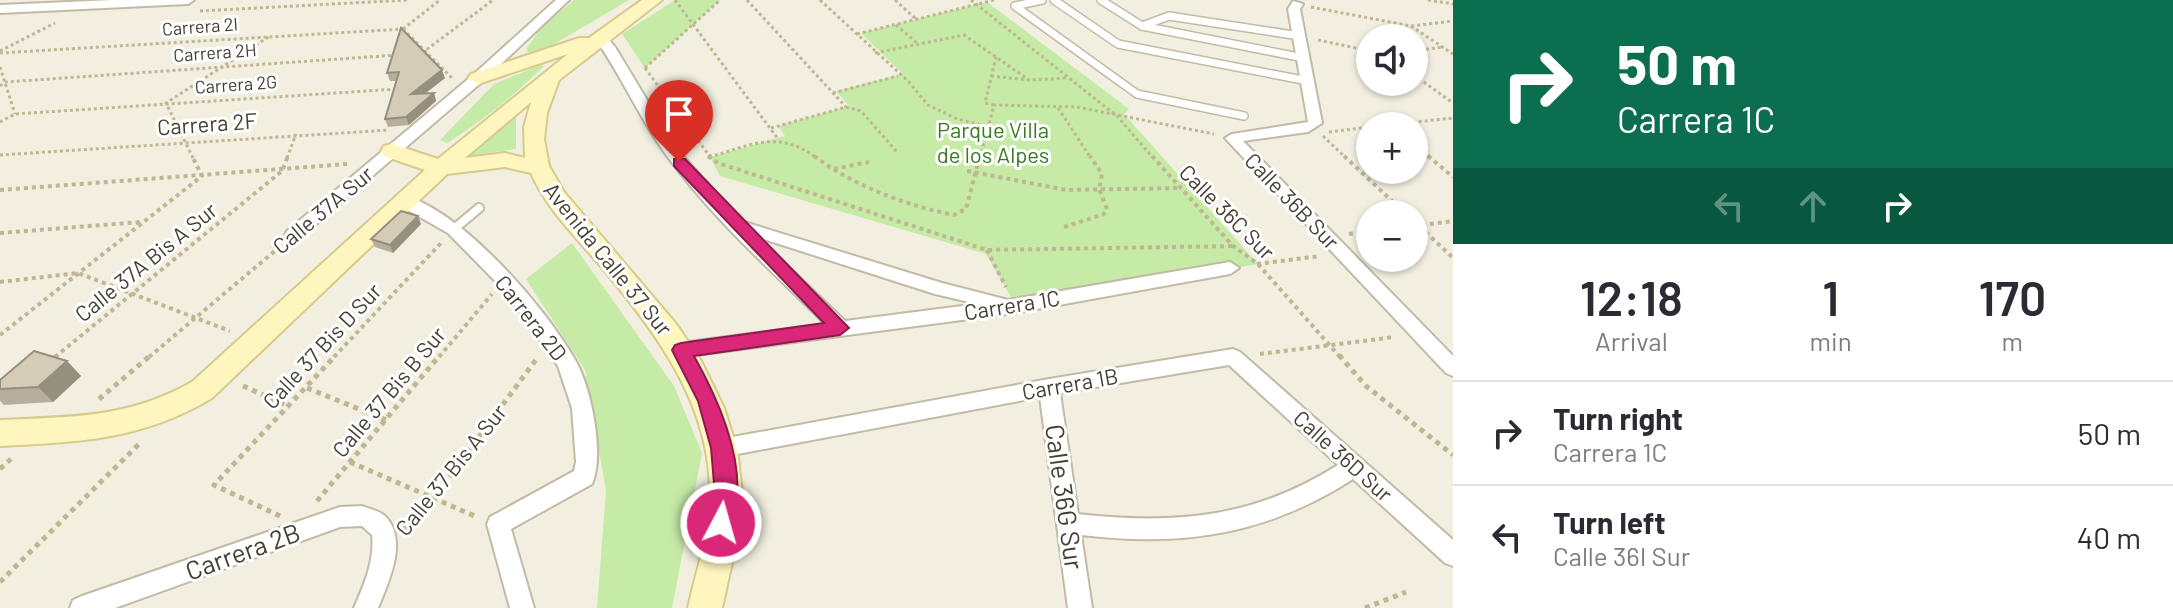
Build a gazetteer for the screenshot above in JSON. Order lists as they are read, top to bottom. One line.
{"streets":{"main road":["Calle 37A Sur","Avenida Calle 37 Sur"],"street":["Calle 36B Sur","Carrera 1C","Carrera 2D","Carrera 1B","Calle 36D Sur","Calle 37 Bis A Sur","Calle 36G Sur","Carrera 2B"],"path":["Carrera 2I","Carrera 2H","Carrera 2G","Carrera 2F","Calle 36C Sur","Calle 37A Bis A Sur","Calle 37 Bis D Sur","Calle 37 Bis B Sur"]},"crossings":[["Carrera 2F","Calle 37A Sur"],["Carrera 2F","Calle 37A Bis A Sur"],["Calle 37A Sur","Avenida Calle 37 Sur"],["Calle 37A Sur","Carrera 2D"],["Avenida Calle 37 Sur","Carrera 1C"],["Avenida Calle 37 Sur","Carrera 1B"],["Carrera 2D","Calle 37 Bis D Sur"],["Carrera 2D","Calle 37 Bis B Sur"],["Carrera 2D","Calle 37 Bis A Sur"],["Calle 37 Bis D Sur","Calle 37 Bis B Sur"],["Calle 37 Bis D Sur","Carrera 2B"],["Carrera 1B","Calle 36D Sur"],["Carrera 1B","Calle 36G Sur"],["Calle 37 Bis B Sur","Carrera 2B"],["Calle 37 Bis A Sur","Carrera 2B"]],"parks":["Parque Villa de los Alpes"],"page":{"turn":["50 m","Carrera 1C"],"map_buttons":["+","−"],"eta":["12:18","Arrival","1","min","170","m"],"list":[{"name":"Turn right","note":"Carrera 1C","value":"50 m"},{"name":"Turn left","note":"Calle 36I Sur","value":"40 m"}]}}
